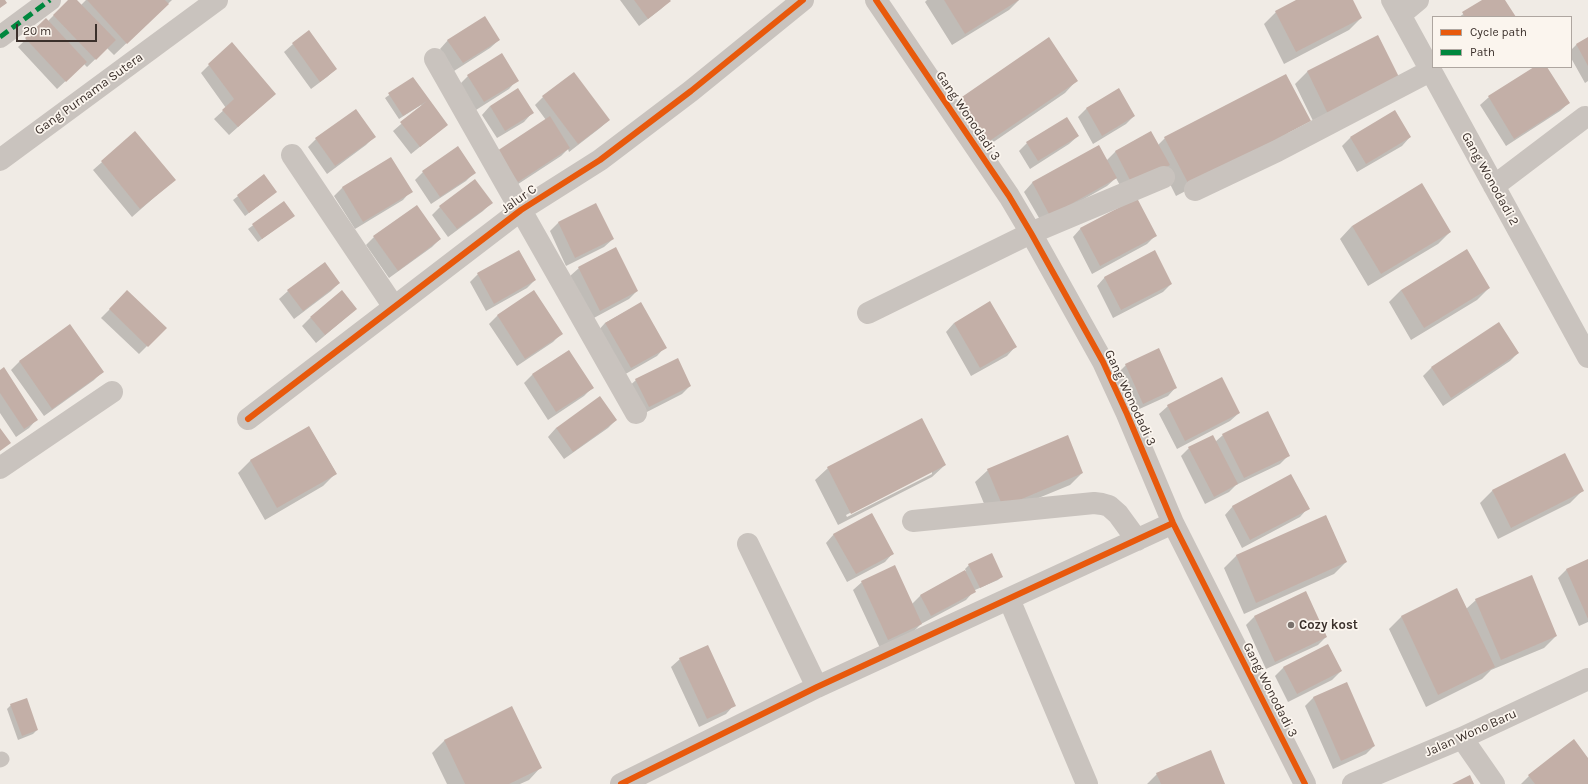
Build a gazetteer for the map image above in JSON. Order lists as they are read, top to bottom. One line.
{"streets":{"street":["Gang Purnama Sutera","Gang Wonodadi 3","Gang Wonodadi 2","Jalur C","Jalan Wono Baru"]},"places":["Cozy kost"],"legend":["Cycle path","Path"],"scale_bar":"20 m"}
